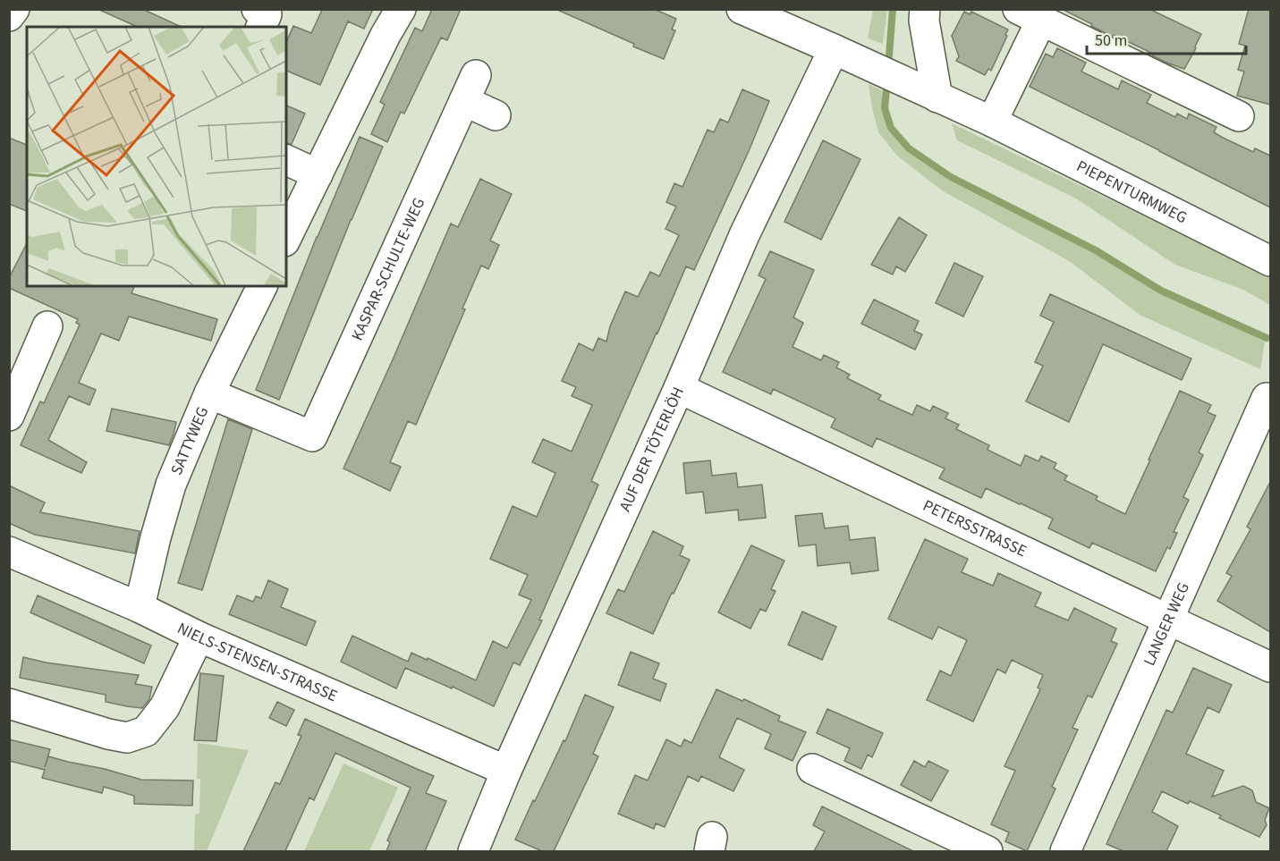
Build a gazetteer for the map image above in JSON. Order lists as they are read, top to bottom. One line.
{"streets":{"street":["PIEPENTURMWEG","KASPAR-SCHULTE-WEG","SATTYWEG","AUF DER TÖTERLÖH","PETERSSTRASSE","LANGER WEG","NIELS-STENSEN-STRASSE"]},"crossings":[["PIEPENTURMWEG","AUF DER TÖTERLÖH"],["KASPAR-SCHULTE-WEG","SATTYWEG"],["SATTYWEG","NIELS-STENSEN-STRASSE"],["AUF DER TÖTERLÖH","PETERSSTRASSE"],["AUF DER TÖTERLÖH","NIELS-STENSEN-STRASSE"],["PETERSSTRASSE","LANGER WEG"]],"scale_bar":"50 m"}
